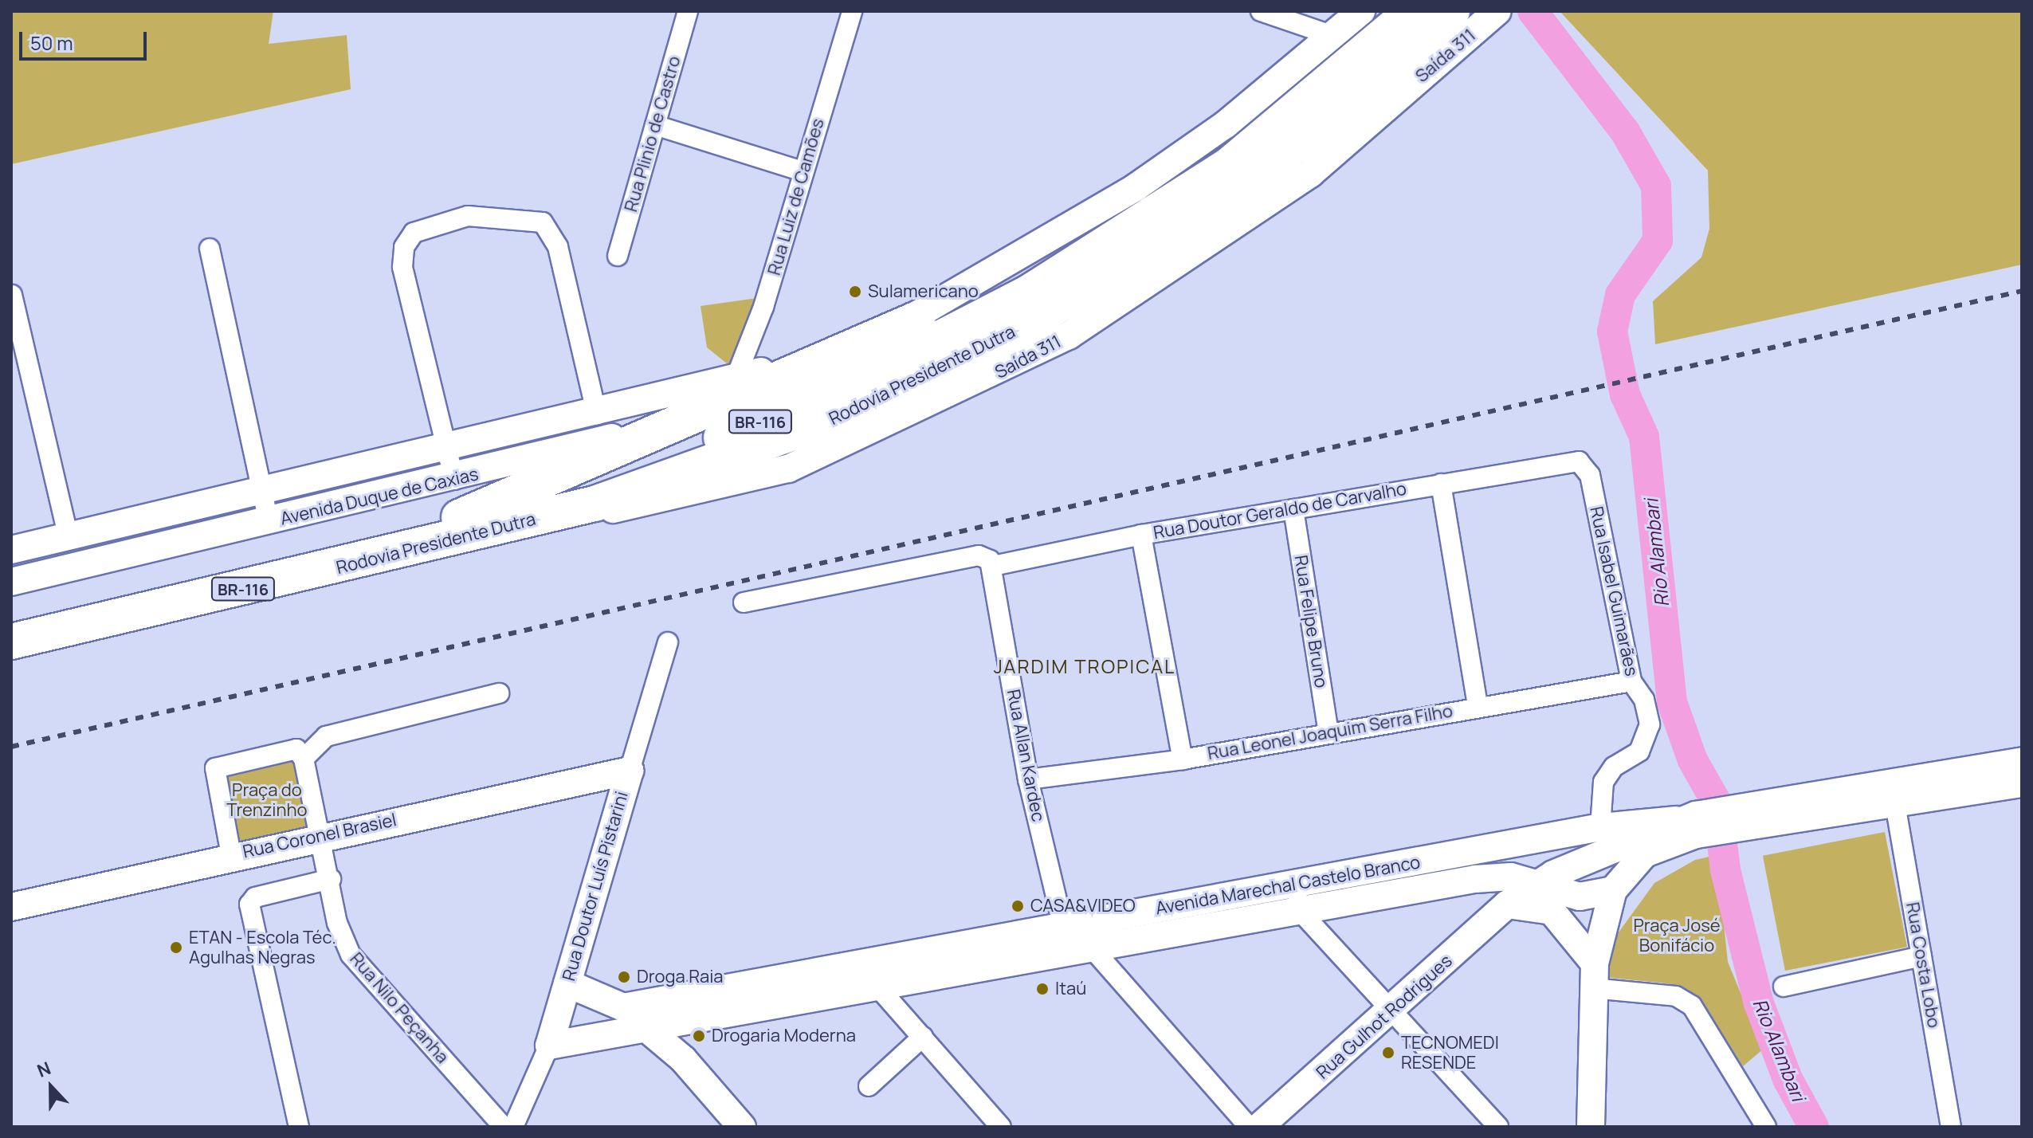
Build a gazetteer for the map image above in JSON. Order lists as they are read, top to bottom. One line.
{"streets":{"highway":["Rodovia Presidente Dutra","BR-116"],"street":["Saída 311","Rua Plinio de Castro","Rua Luiz de Camões","Avenida Duque de Caxias","Rua Doutor Geraldo de Carvalho","Rua Isabel Guimarães","Rua Felipe Bruno","Rua Leonel Joaquim Serra Filho","Rua Allan Kardec","Rua Coronel Brasiel","Avenida Marechal Castelo Branco","Rua Doutor Luís Pistarini","Rua Costa Lobo","Rua Nilo Peçanha","Rua Gulhot Rodrigues"]},"crossings":[["Saída 311","Rodovia Presidente Dutra"],["Rua Luiz de Camões","Avenida Duque de Caxias"],["Rua Doutor Geraldo de Carvalho","Rua Isabel Guimarães"],["Rua Doutor Geraldo de Carvalho","Rua Felipe Bruno"],["Rua Doutor Geraldo de Carvalho","Rua Allan Kardec"],["Rua Isabel Guimarães","Rua Leonel Joaquim Serra Filho"],["Rua Isabel Guimarães","Avenida Marechal Castelo Branco"],["Rua Felipe Bruno","Rua Leonel Joaquim Serra Filho"],["Rua Leonel Joaquim Serra Filho","Rua Allan Kardec"],["Rua Allan Kardec","Avenida Marechal Castelo Branco"],["Rua Coronel Brasiel","Rua Doutor Luís Pistarini"],["Rua Coronel Brasiel","Rua Nilo Peçanha"],["Avenida Marechal Castelo Branco","Rua Doutor Luís Pistarini"],["Avenida Marechal Castelo Branco","Rua Gulhot Rodrigues"]],"districts":["JARDIM TROPICAL"],"water":["Rio Alambari"],"parks":["Praça do Trenzinho","Praça José Bonifácio"],"places":["Sulamericano","CASA&VIDEO","ETAN - Escola Téc. Agulhas Negras","Droga Raia","Itaú","Drogaria Moderna","TECNOMEDI RESENDE"],"scale_bar":"50 m","north":"top"}
